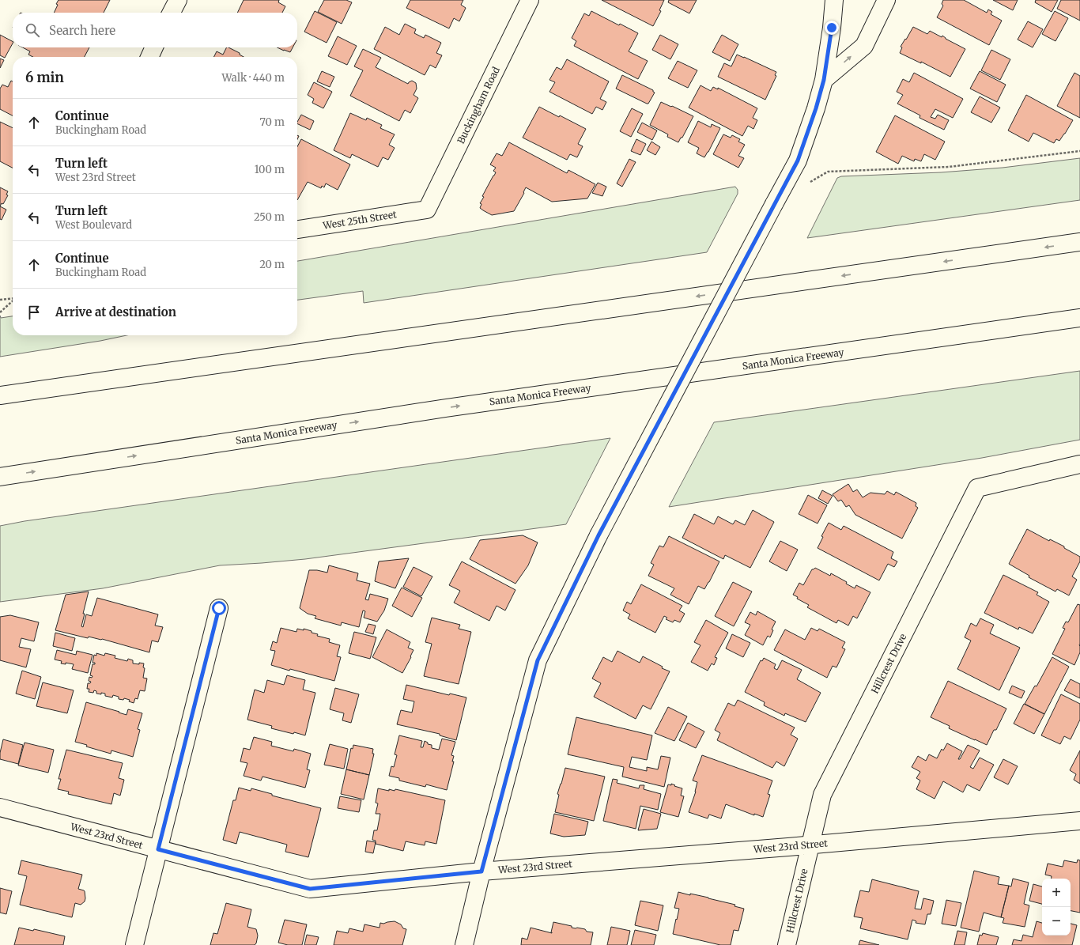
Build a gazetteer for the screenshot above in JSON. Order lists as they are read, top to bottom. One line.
{"streets":{"main road":["Buckingham Road","West 25th Street","Santa Monica Freeway","Hillcrest Drive","West 23rd Street"]},"crossings":[["Buckingham Road","West 25th Street"],["Hillcrest Drive","West 23rd Street"]],"page":{"search":"Search here","heading":["6 min","Walk · 440 m"],"list":[["Continue","Buckingham Road","70 m"],["Turn left","West 23rd Street","100 m"],["Turn left","West Boulevard","250 m"],["Continue","Buckingham Road","20 m"],"Arrive at destination"],"map_buttons":["+","−"]}}
